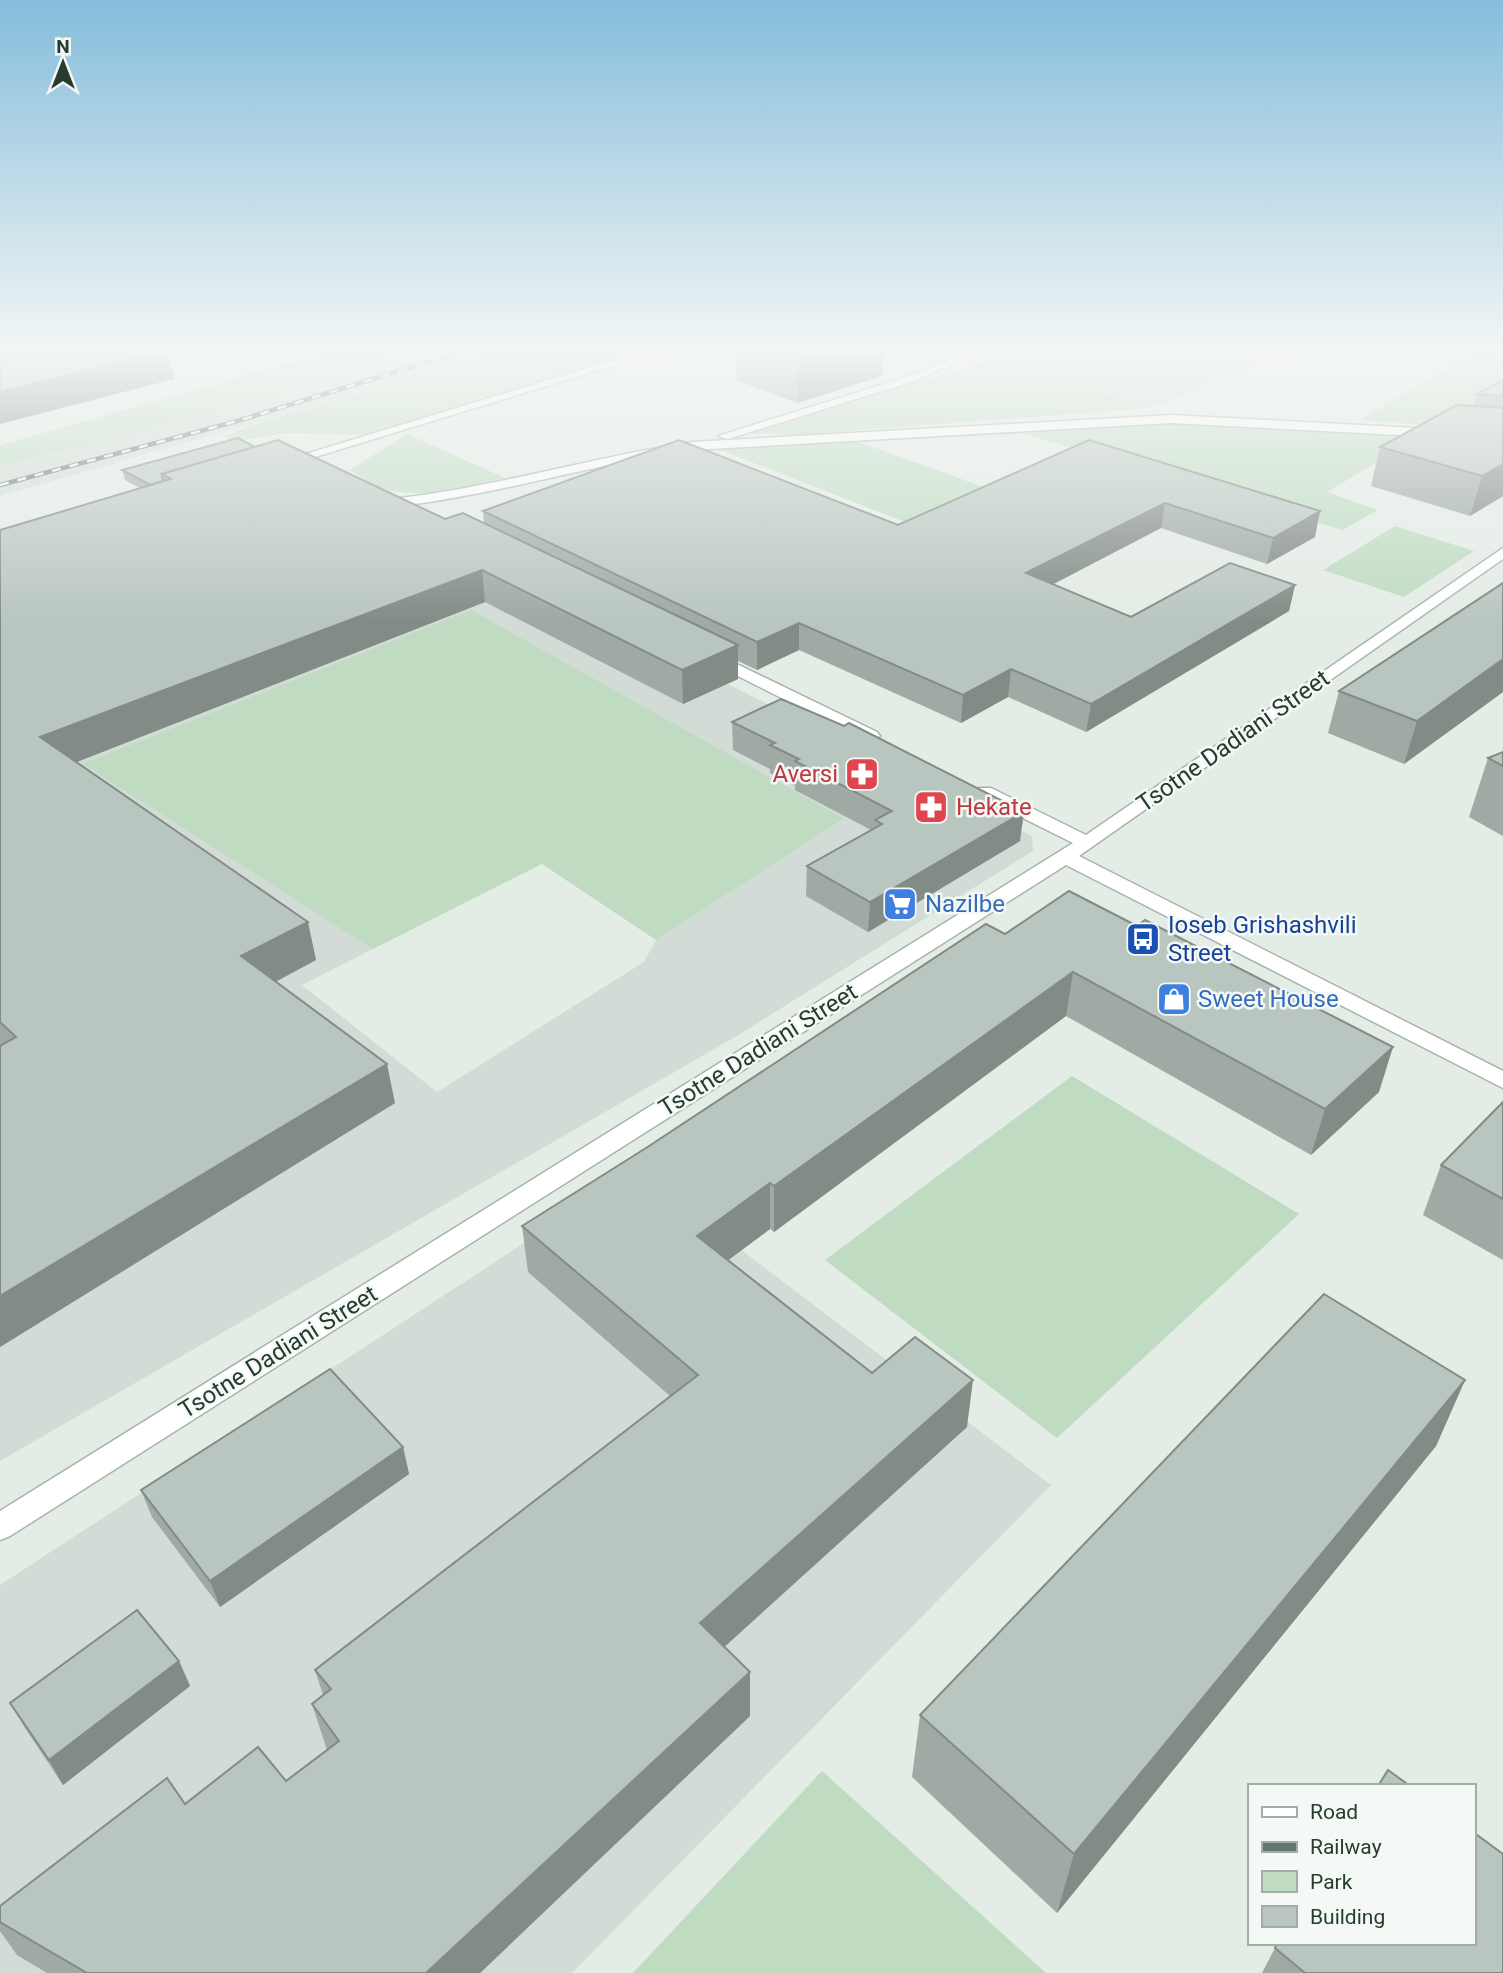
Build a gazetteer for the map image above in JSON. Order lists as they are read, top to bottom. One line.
{"streets":{"street":["Tsotne Dadiani Street"]},"places":{"pharmacy":["Aversi","Hekate"],"supermarket":["Nazilbe"],"bus stop":["Ioseb Grishashvili Street"],"shop":["Sweet House"]},"legend":["Road","Railway","Park","Building"],"north":"top"}
